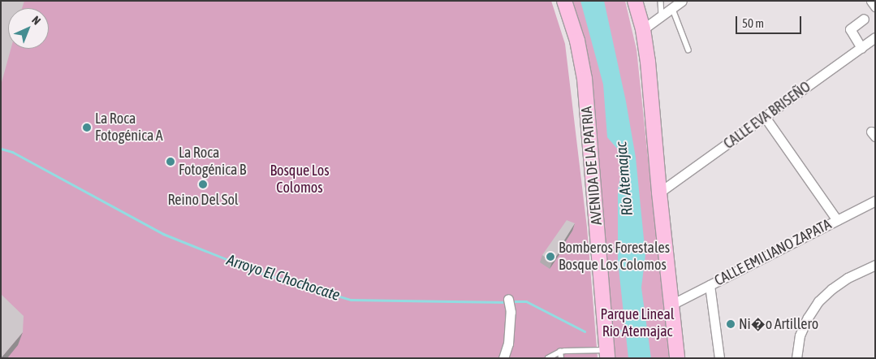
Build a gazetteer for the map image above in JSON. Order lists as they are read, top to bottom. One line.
{"streets":{"main road":["AVENIDA DE LA PATRIA"],"street":["CALLE EVA BRISEÑO","CALLE EMILIANO ZAPATA"]},"water":["Río Atemajac","Arroyo El Chochocate"],"parks":["Bosque Los Colomos","Parque Lineal Rio Atemajac"],"places":["La Roca Fotogénica A","La Roca Fotogénica B","Reino Del Sol","Bomberos Forestales Bosque Los Colomos","Ni�o Artillero"],"scale_bar":"50 m","north":"top right"}
